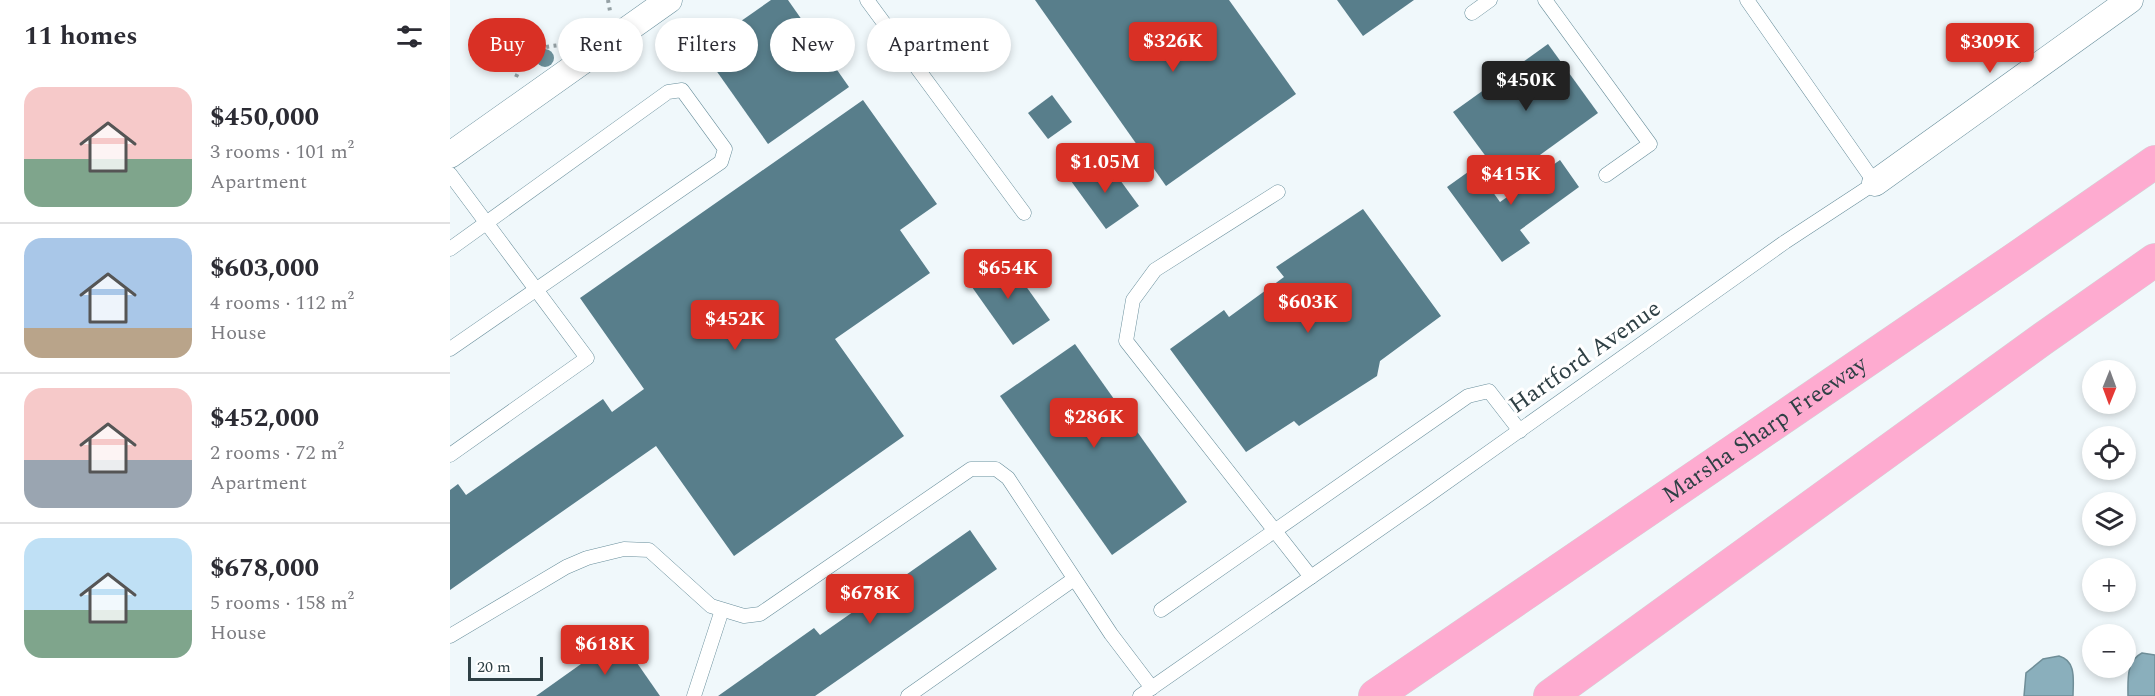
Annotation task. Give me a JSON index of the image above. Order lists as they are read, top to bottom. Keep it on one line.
{"streets":{"highway":["Marsha Sharp Freeway"],"lane":["Hartford Avenue"]},"scale_bar":"20 m","north":"bottom","page":{"heading":"11 homes","chip":["Buy","Rent","Filters","New","Apartment"],"price":["$326K","$309K","$450K","$1.05M","$415K","$654K","$603K","$452K","$286K","$678K","$618K"],"list":[{"name":"$450,000","note":"3 rooms · 101 m² · Apartment"},{"name":"$603,000","note":"4 rooms · 112 m² · House"},{"name":"$452,000","note":"2 rooms · 72 m² · Apartment"},{"name":"$678,000","note":"5 rooms · 158 m² · House"}],"map_buttons":["+","−"],"scale":"20 m"}}
